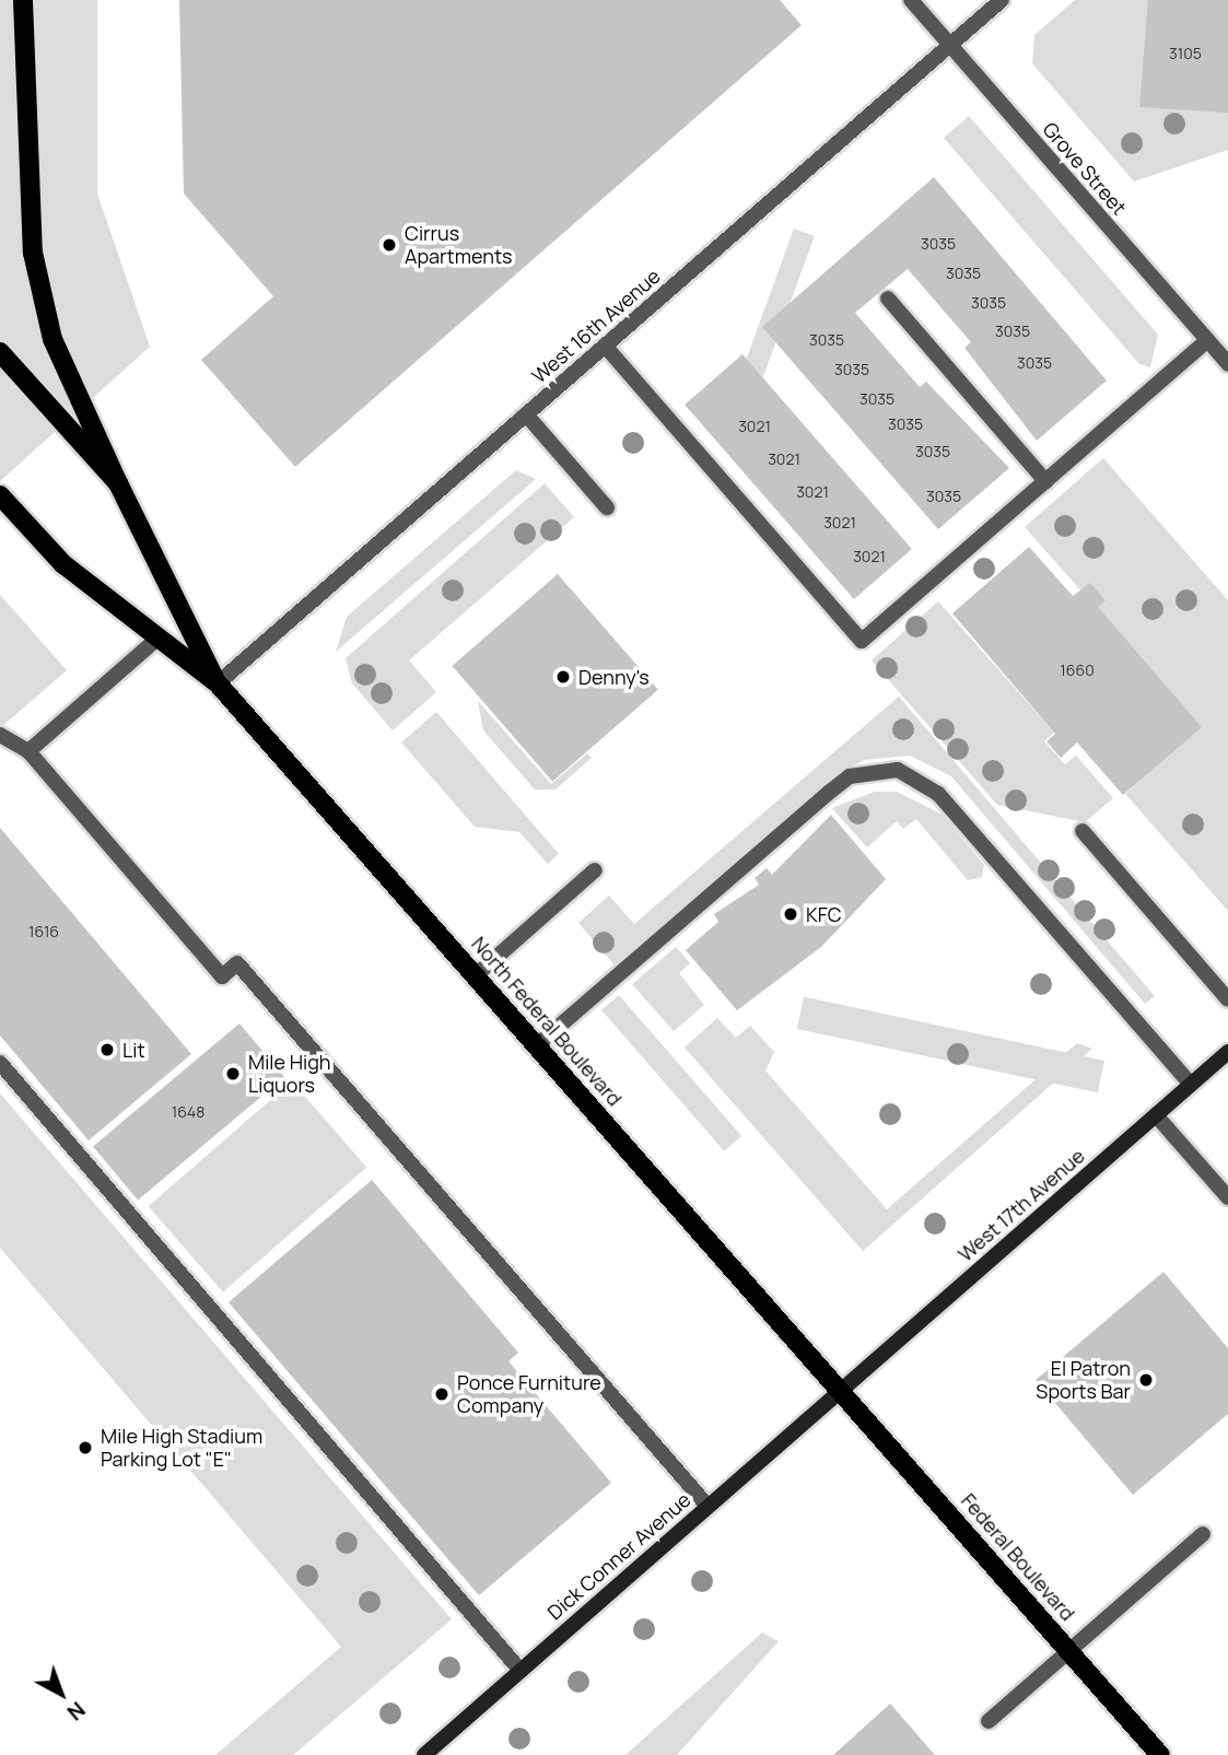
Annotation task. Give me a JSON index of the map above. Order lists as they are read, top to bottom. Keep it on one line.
{"streets":{"main road":["North Federal Boulevard","Federal Boulevard"],"street":["Grove Street","West 16th Avenue","West 17th Avenue","Dick Conner Avenue"]},"crossings":[["Grove Street","West 16th Avenue"],["West 16th Avenue","North Federal Boulevard"],["North Federal Boulevard","West 17th Avenue"],["North Federal Boulevard","Dick Conner Avenue"],["North Federal Boulevard","Federal Boulevard"],["West 17th Avenue","Dick Conner Avenue"],["West 17th Avenue","Federal Boulevard"],["Dick Conner Avenue","Federal Boulevard"]],"places":["Cirrus Apartments","Denny's","KFC","Lit","Mile High Liquors","El Patron Sports Bar","Ponce Furniture Company","Mile High Stadium Parking Lot \"E\""],"house_numbers":["3105","3035","3035","3035","3035","3035","3035","3035","3035","3035","3021","3035","3021","3021","3035","3021","3021","1660","1616","1648"],"north":"bottom right"}
